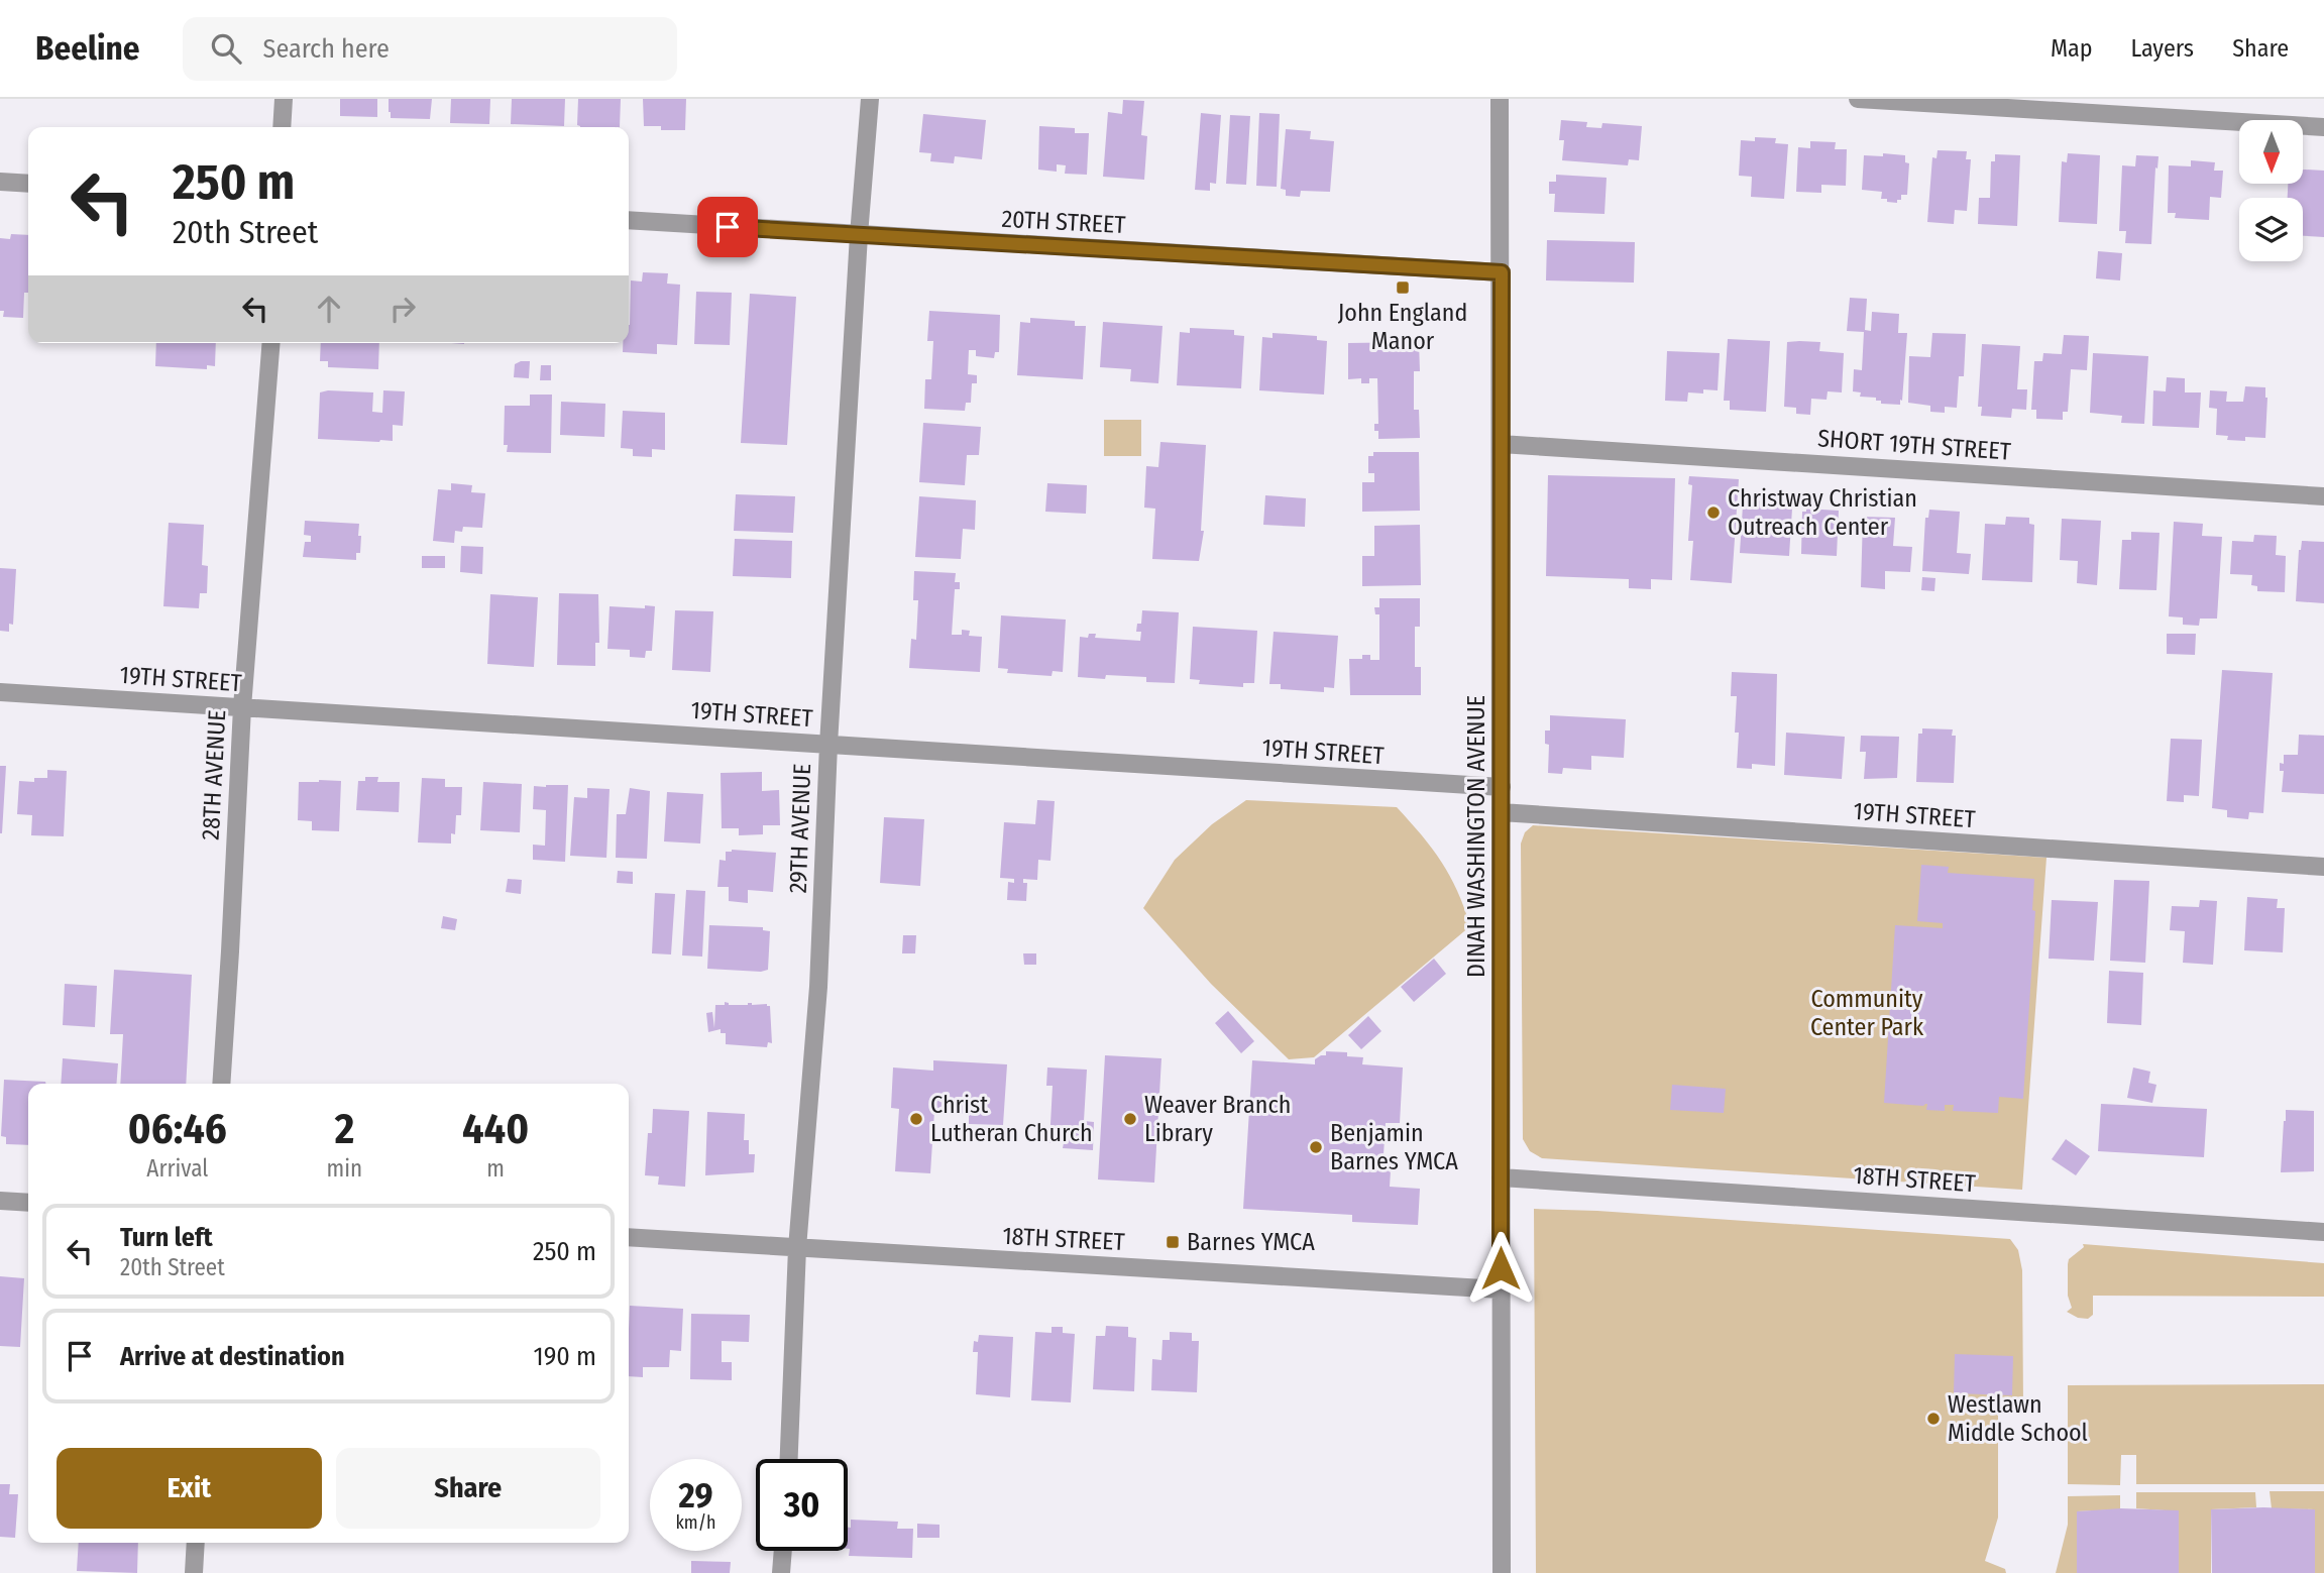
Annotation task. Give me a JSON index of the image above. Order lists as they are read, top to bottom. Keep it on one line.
{"streets":{"street":["20TH STREET","SHORT 19TH STREET","19TH STREET","28TH AVENUE","29TH AVENUE","DINAH WASHINGTON AVENUE","18TH STREET"]},"crossings":[["20TH STREET","29TH AVENUE"],["20TH STREET","DINAH WASHINGTON AVENUE"],["SHORT 19TH STREET","DINAH WASHINGTON AVENUE"],["19TH STREET","28TH AVENUE"],["19TH STREET","29TH AVENUE"],["19TH STREET","DINAH WASHINGTON AVENUE"],["29TH AVENUE","18TH STREET"],["DINAH WASHINGTON AVENUE","18TH STREET"]],"parks":["Community Center Park"],"places":{"transit":["John England Manor","Barnes YMCA"],"other":["Christway Christian Outreach Center","Christ Lutheran Church","Weaver Branch Library","Benjamin Barnes YMCA","Westlawn Middle School"]},"north":"bottom","page":{"header":"Beeline","search":"Search here","nav":["Map","Layers","Share"],"turn":["250 m","20th Street"],"eta":["06:46","Arrival","2","min","440","m"],"list":[{"name":"Turn left","note":"20th Street","value":"250 m"},{"name":"Arrive at destination","value":"190 m"}],"buttons":["Exit","Share"],"speed":"29 km/h","limit":"30"}}
